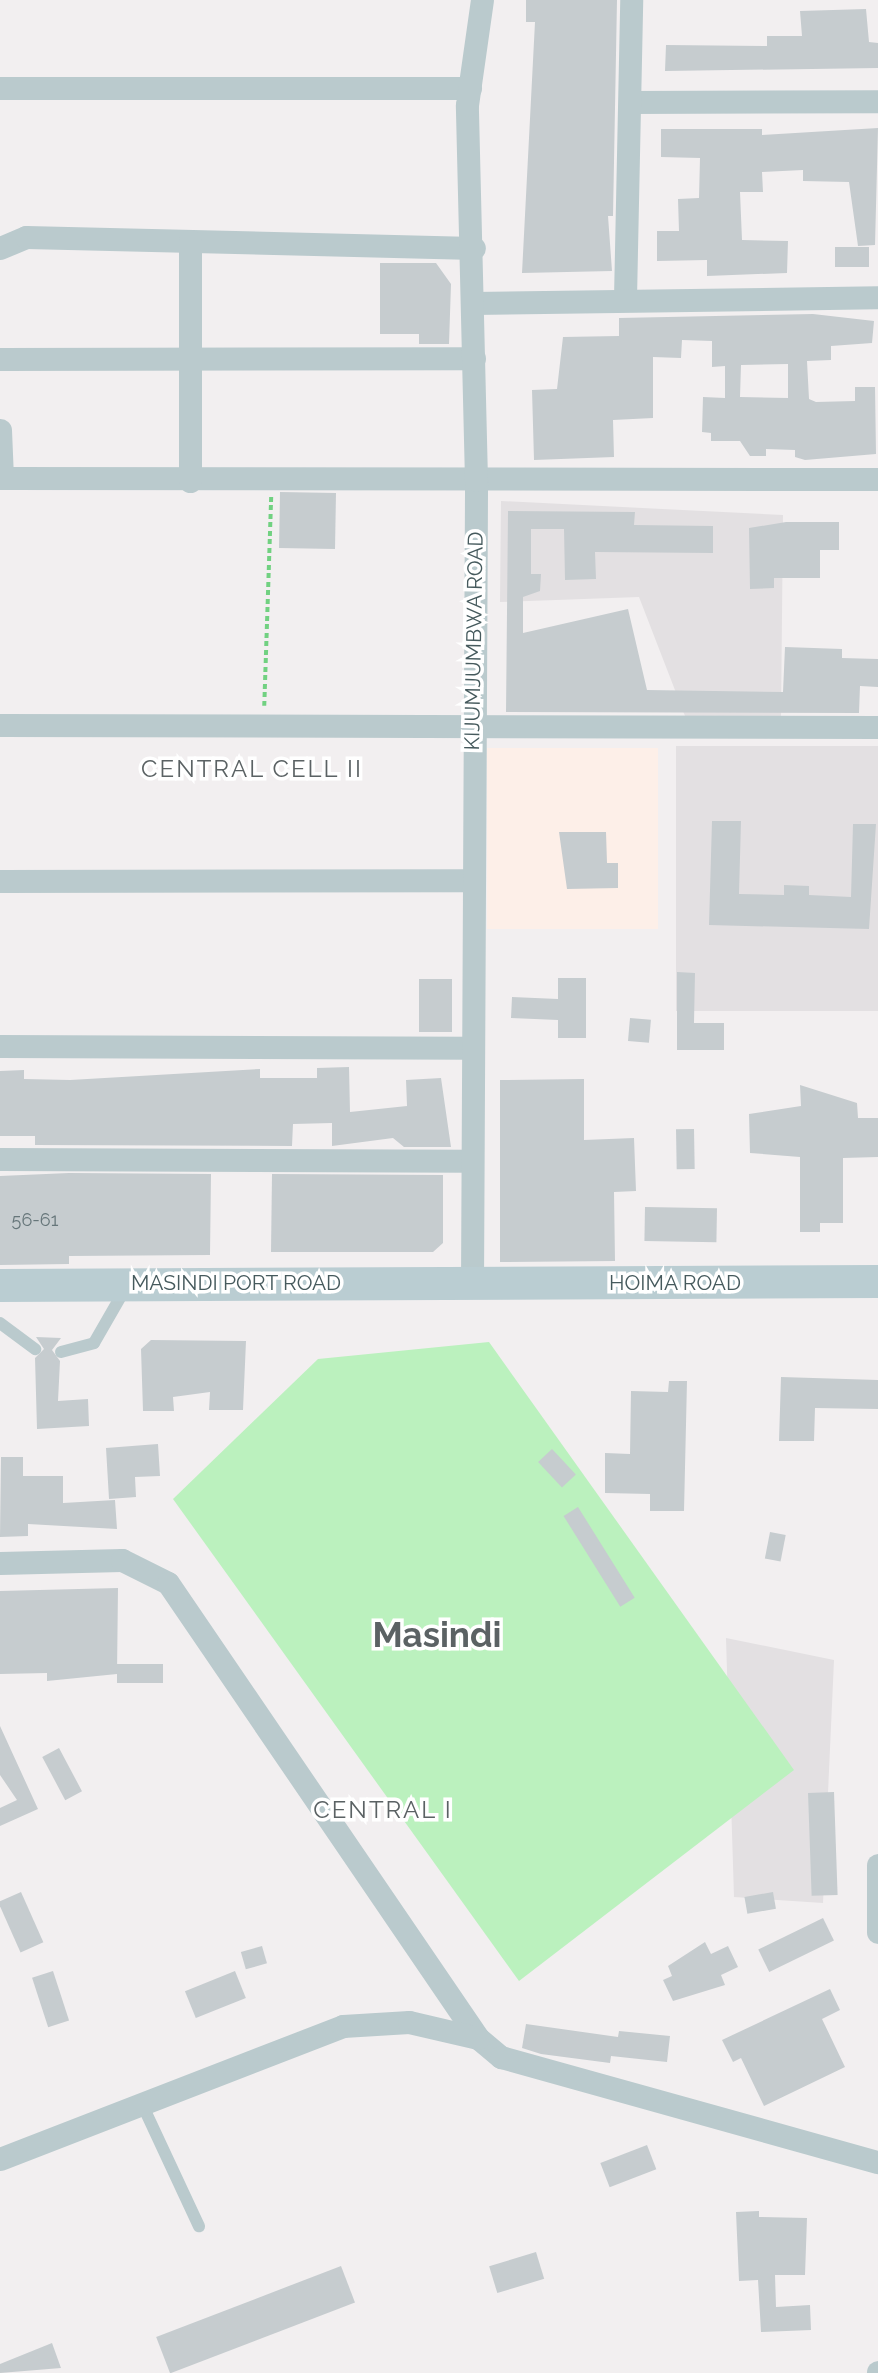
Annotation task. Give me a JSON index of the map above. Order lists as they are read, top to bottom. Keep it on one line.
{"streets":{"main road":["MASINDI PORT ROAD","HOIMA ROAD"],"street":["KIJUMJUMBWA ROAD"]},"crossings":[["KIJUMJUMBWA ROAD","MASINDI PORT ROAD"],["KIJUMJUMBWA ROAD","HOIMA ROAD"],["MASINDI PORT ROAD","HOIMA ROAD"]],"districts":["CENTRAL CELL II","Masindi","CENTRAL I"],"house_numbers":["56-61"]}
